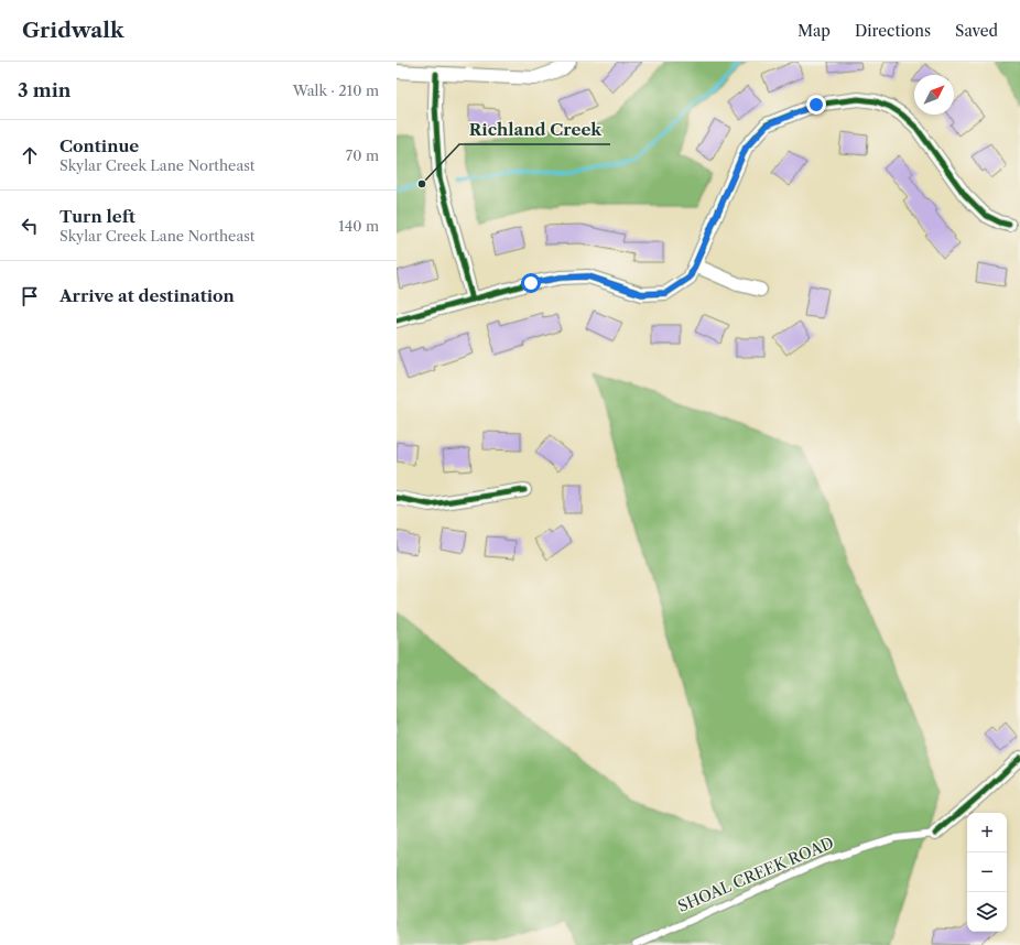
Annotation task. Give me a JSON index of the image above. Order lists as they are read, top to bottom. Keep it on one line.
{"streets":{"street":["SHOAL CREEK ROAD"]},"places":["Richland Creek"],"north":"top right","page":{"header":"Gridwalk","nav":["Map","Directions","Saved"],"heading":["3 min","Walk · 210 m"],"list":[["Continue","Skylar Creek Lane Northeast","70 m"],["Turn left","Skylar Creek Lane Northeast","140 m"],"Arrive at destination"],"map_buttons":["+","−"]}}
